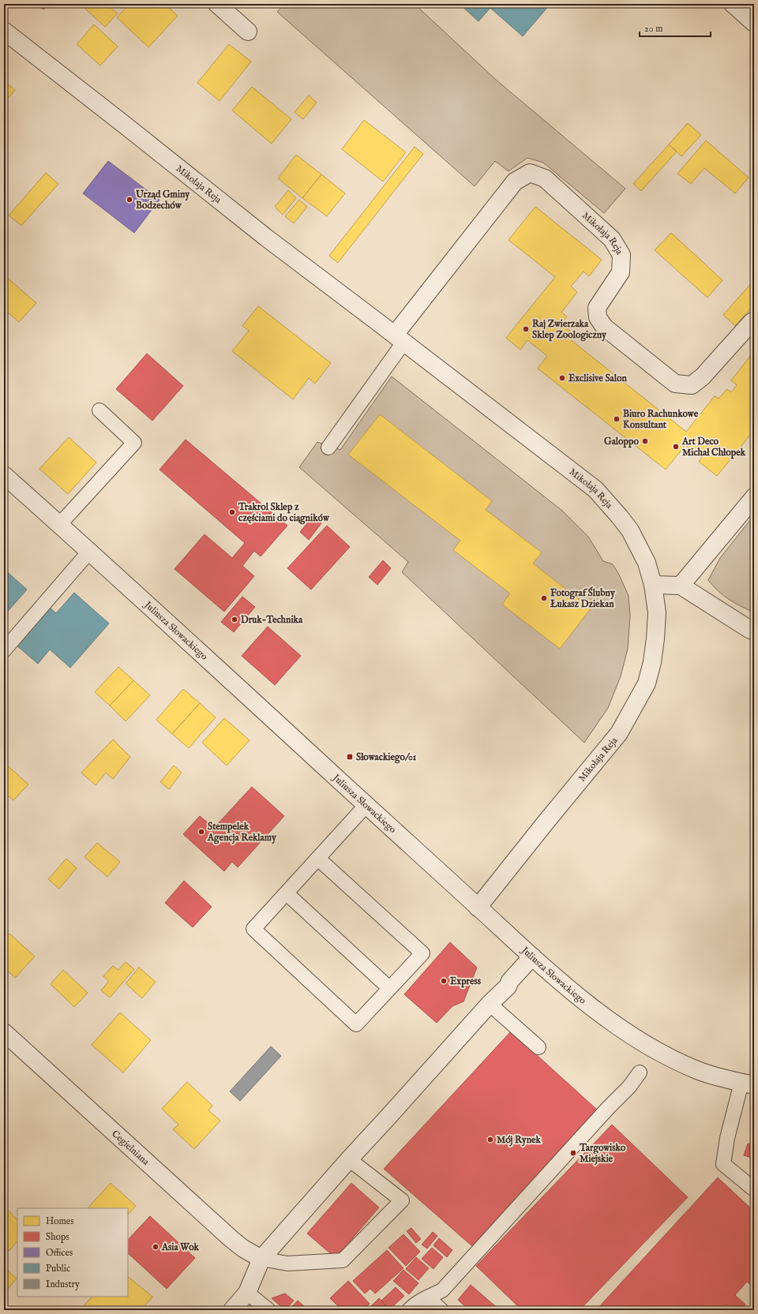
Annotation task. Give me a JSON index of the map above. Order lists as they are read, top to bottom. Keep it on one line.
{"streets":{"street":["Mikołaja Reja","Juliusza Słowackiego","Cegielniana"]},"crossings":[["Mikołaja Reja","Juliusza Słowackiego"]],"places":{"other":["Urząd Gminy Bodzechów","Raj Zwierzaka Sklep Zoologiczny","Exclisive Salon","Biuro Rachunkowe Konsultant","Galoppo","Art Deco Michał Chłopek","Trakrol Sklep z częściami do ciągników","Fotograf Ślubny Łukasz Dziekan","Druk-Technika","Stempelek Agencja Reklamy","Express","Mój Rynek","Targowisko Miejskie","Asia Wok"],"transit":["Słowackiego/01"]},"legend":["Homes","Shops","Offices","Public","Industry"],"scale_bar":"20 m"}
